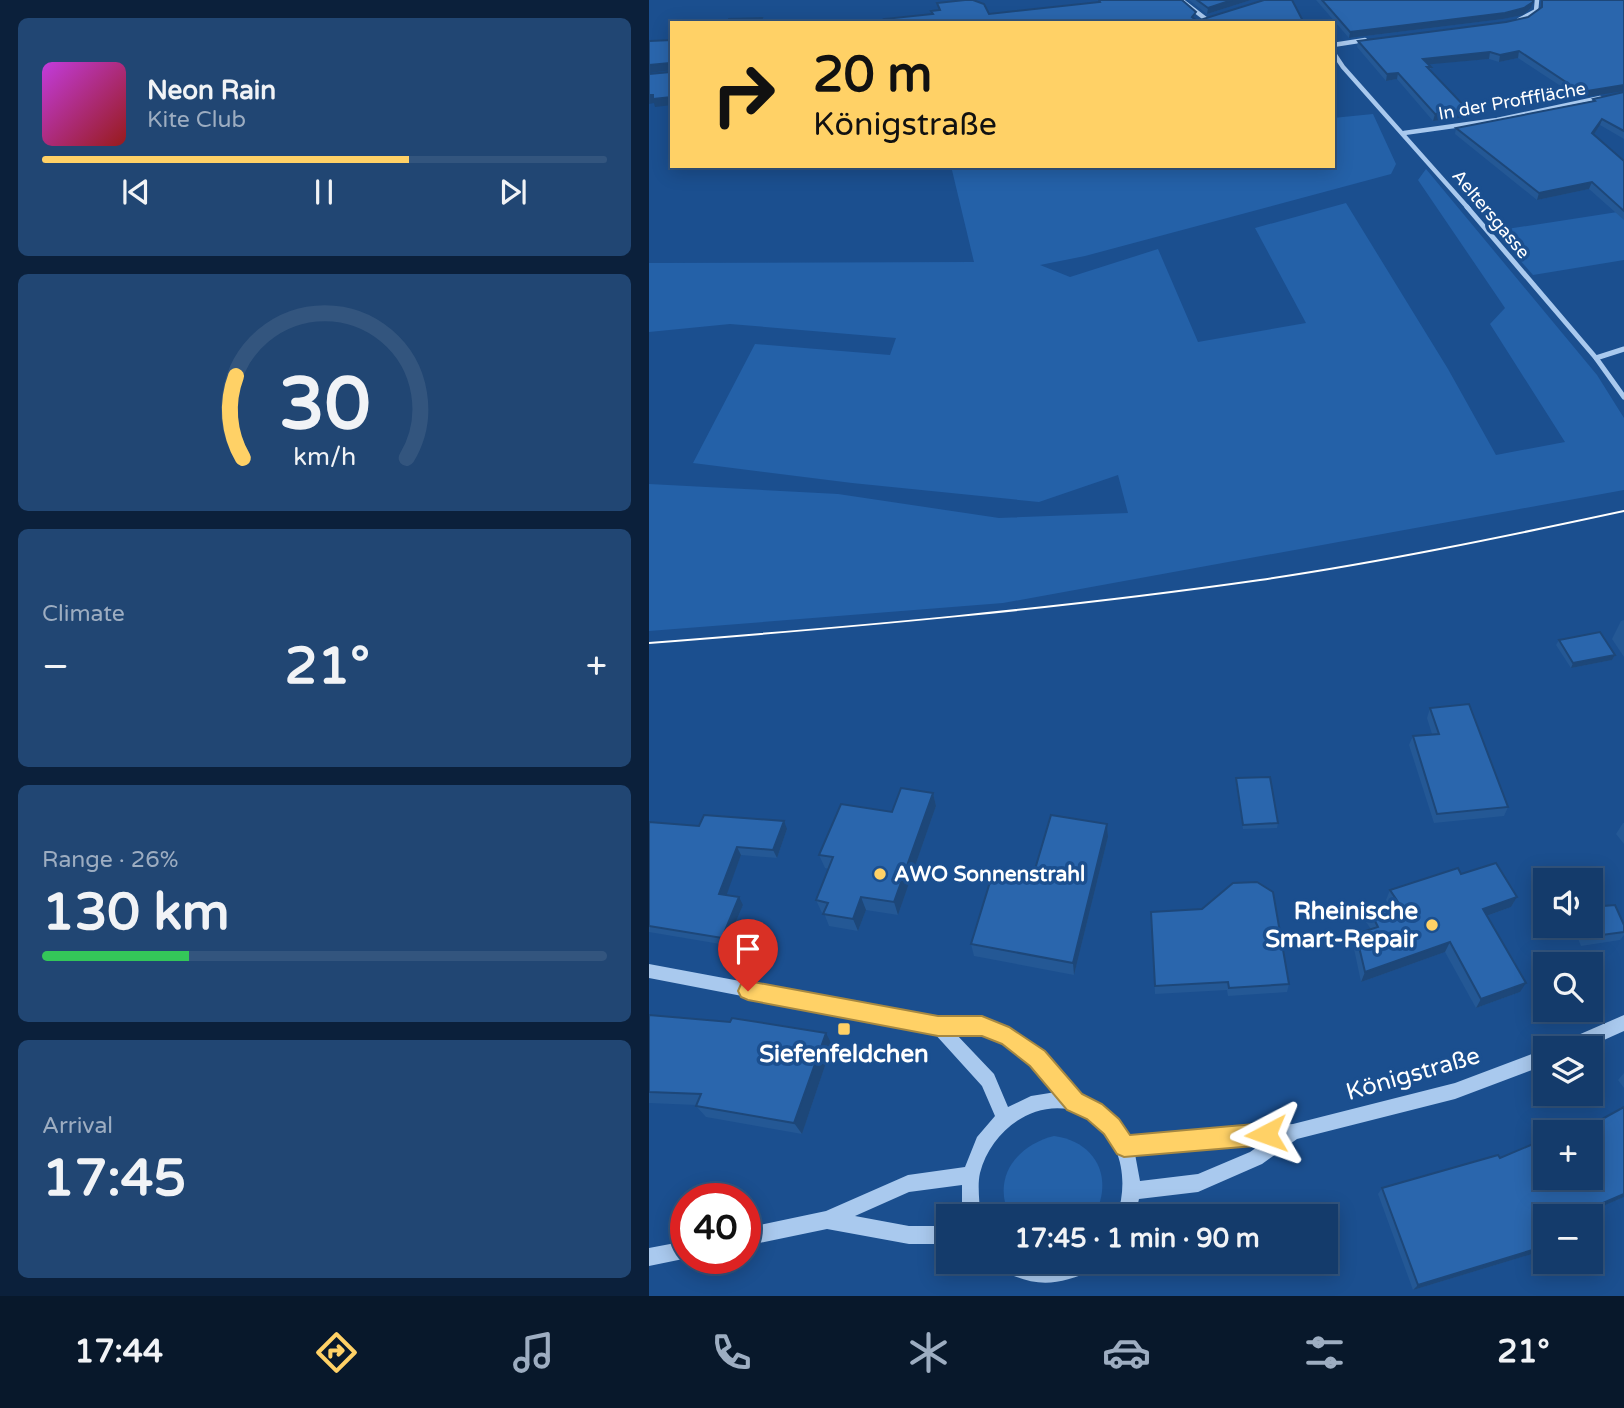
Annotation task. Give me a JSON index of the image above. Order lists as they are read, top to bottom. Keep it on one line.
{"streets":{"street":["In der Profffläche","Aeltersgasse","Königstraße"]},"crossings":[["In der Profffläche","Aeltersgasse"]],"places":{"other":["AWO Sonnenstrahl","Rheinische Smart-Repair"],"transit":["Siefenfeldchen"]},"page":{"turn":["20 m","Königstraße"],"song":["Neon Rain","Kite Club"],"tile":["Climate",["Range · 26%","130 km"],["Arrival","17:45"]],"heat":["−","21°","+"],"map_buttons":["+","−"],"limit":"40","trip":"17:45 · 1 min · 90 m","tabs":["17:44","21°"],"gauge":["30","km/h"]}}
